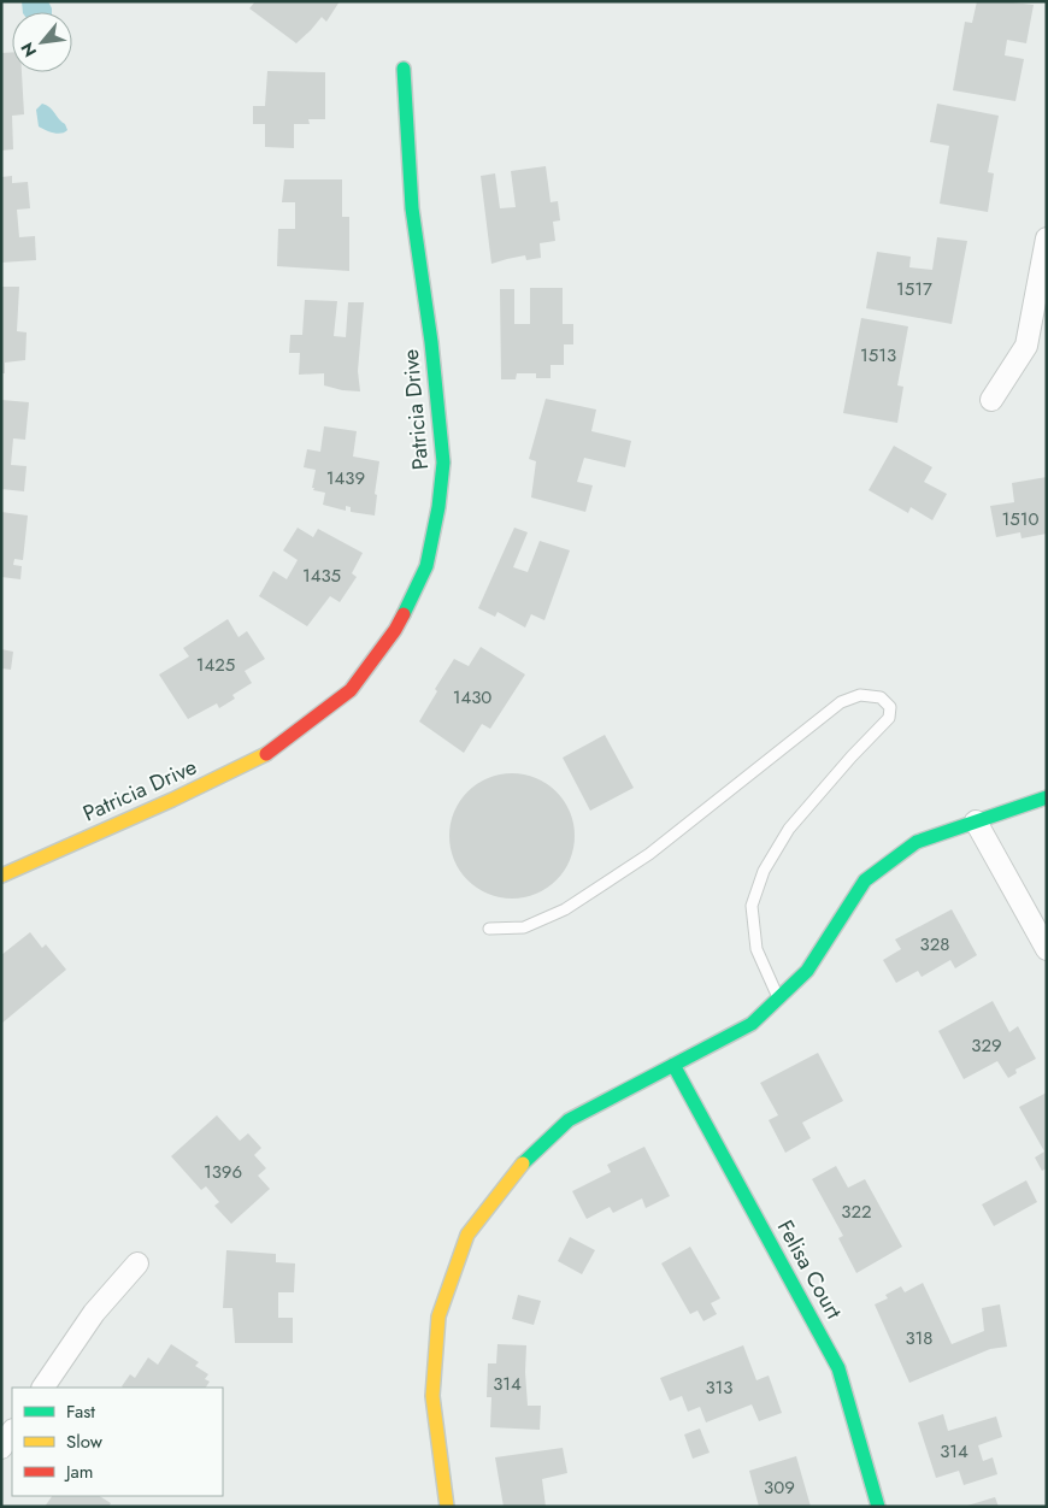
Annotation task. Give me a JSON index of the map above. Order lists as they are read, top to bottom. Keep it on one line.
{"streets":{"street":["Patricia Drive","Felisa Court"]},"house_numbers":["1517","1513","1439","1510","1435","1425","1430","328","329","1396","322","318","314","313","314","309"],"legend":["Fast","Slow","Jam"],"north":"bottom left"}
